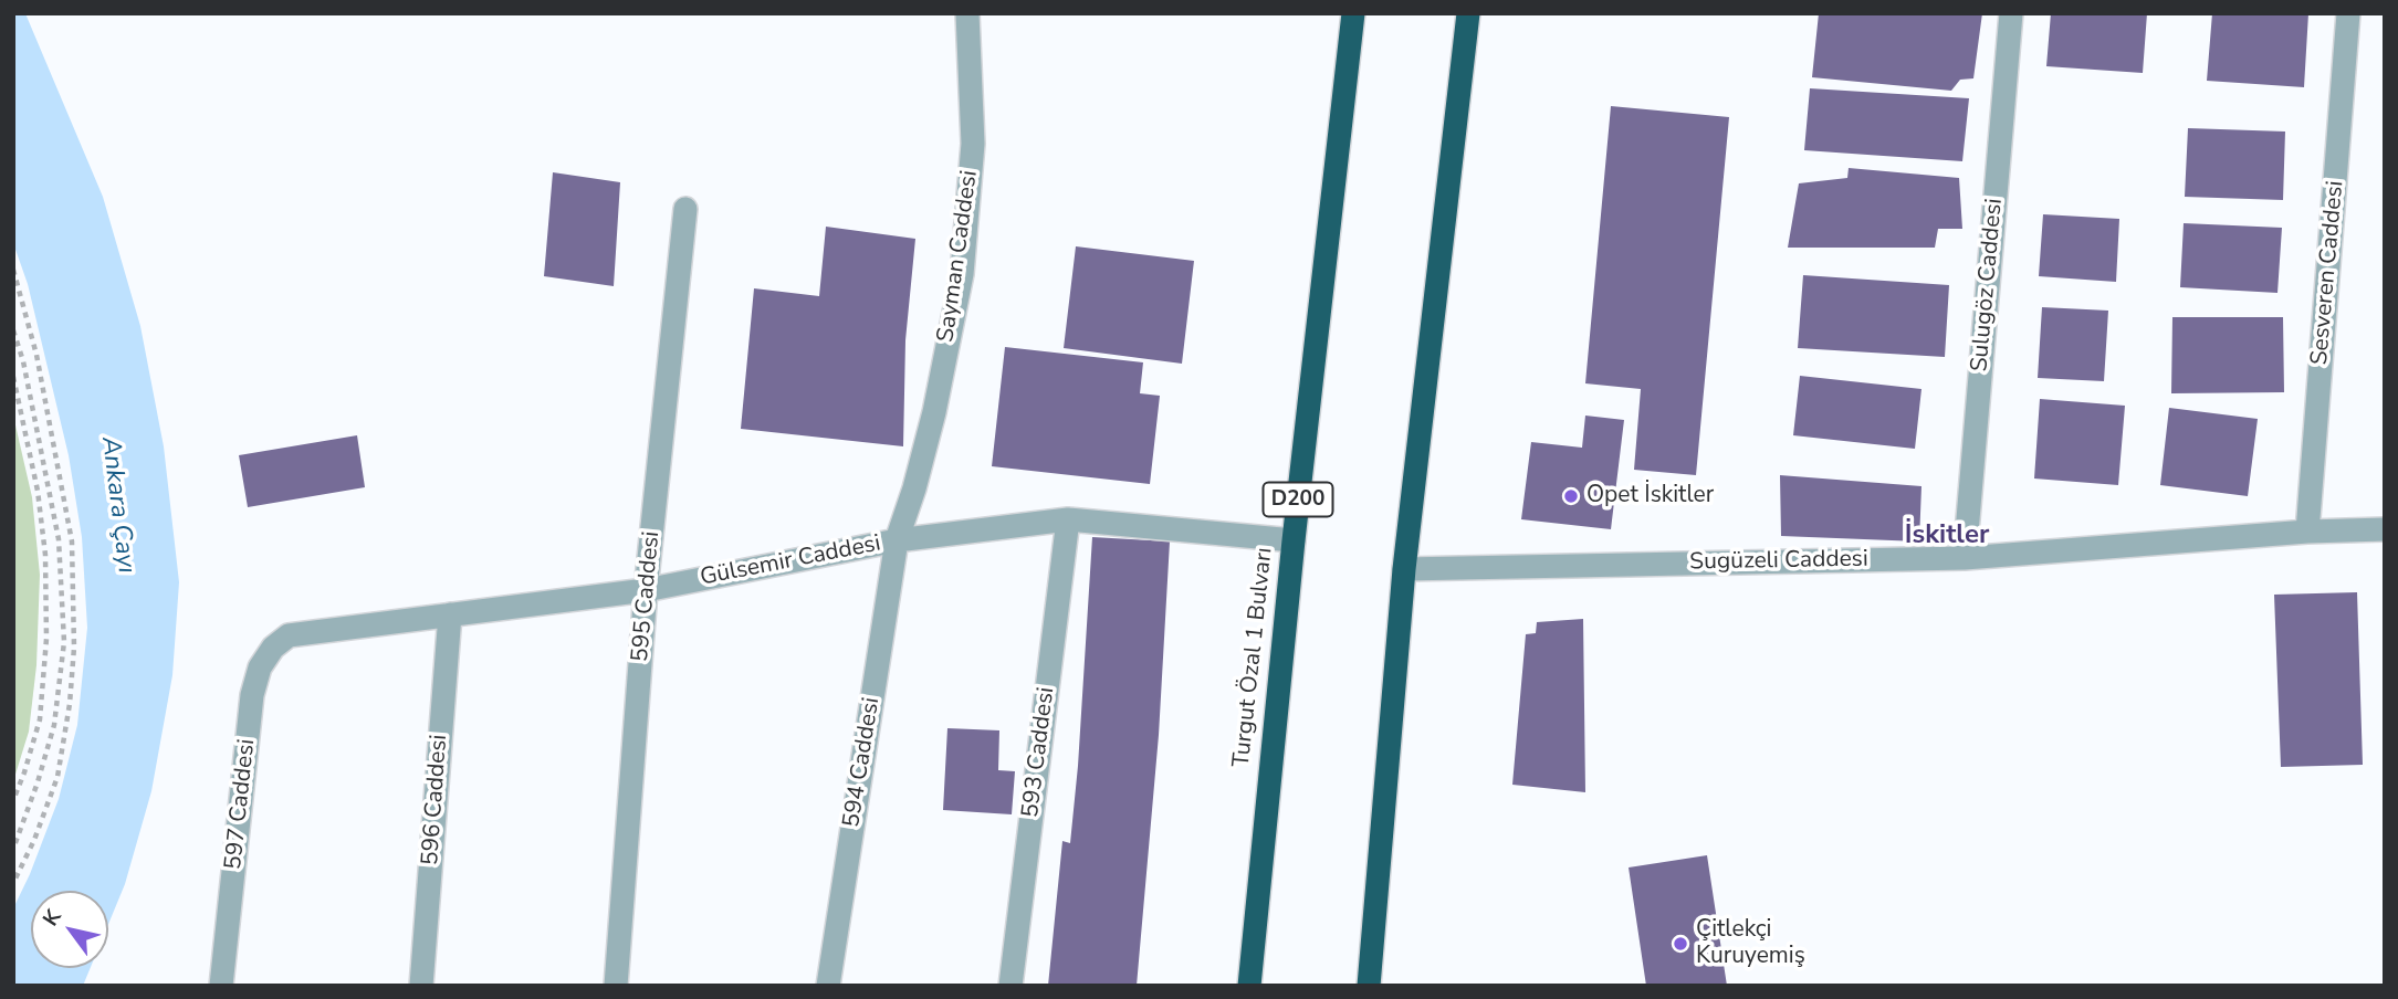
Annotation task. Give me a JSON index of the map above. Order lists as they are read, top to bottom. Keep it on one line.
{"streets":{"highway":["D200","Turgut Özal 1 Bulvarı"],"street":["Sayman Caddesi","Sesveren Caddesi","Sulugöz Caddesi","Gülsemir Caddesi","Sugüzeli Caddesi","595 Caddesi","593 Caddesi","594 Caddesi","596 Caddesi","597 Caddesi"]},"crossings":[["Sayman Caddesi","Gülsemir Caddesi"],["Sayman Caddesi","594 Caddesi"],["Sesveren Caddesi","Sugüzeli Caddesi"],["Sulugöz Caddesi","Sugüzeli Caddesi"],["Gülsemir Caddesi","595 Caddesi"],["Gülsemir Caddesi","Turgut Özal 1 Bulvarı"],["Gülsemir Caddesi","593 Caddesi"],["Gülsemir Caddesi","594 Caddesi"],["Gülsemir Caddesi","596 Caddesi"],["Gülsemir Caddesi","597 Caddesi"]],"districts":["İskitler"],"water":["Ankara Çayı"],"places":["Opet İskitler","Çitlekçi Kuruyemiş"],"north":"top left"}
